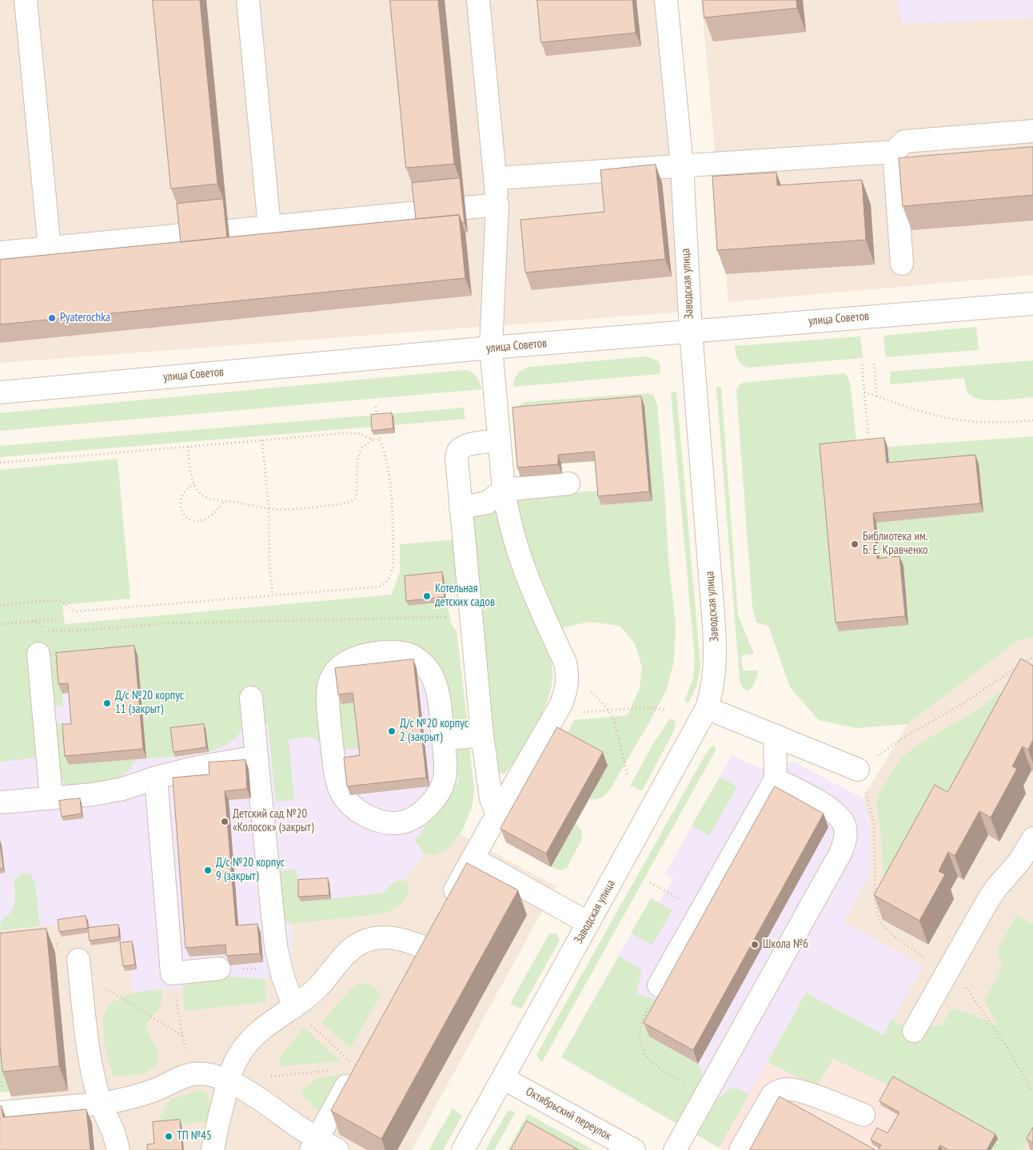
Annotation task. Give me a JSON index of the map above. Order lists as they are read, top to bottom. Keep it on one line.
{"streets":{"street":["Заводская улица","улица Советов","Октябрьский переулок"]},"crossings":[["Заводская улица","улица Советов"],["Заводская улица","Октябрьский переулок"]],"places":["Pyaterochka","Библиотека им. Б. Е. Кравченко","Котельная детских садов","Д/с №20 корпус 11 (закрыт)","Д/с №20 корпус 2 (закрыт)","Детский сад №20 «Колосок» (закрыт)","Д/с №20 корпус 9 (закрыт)","Школа №6","ТП №45"]}
